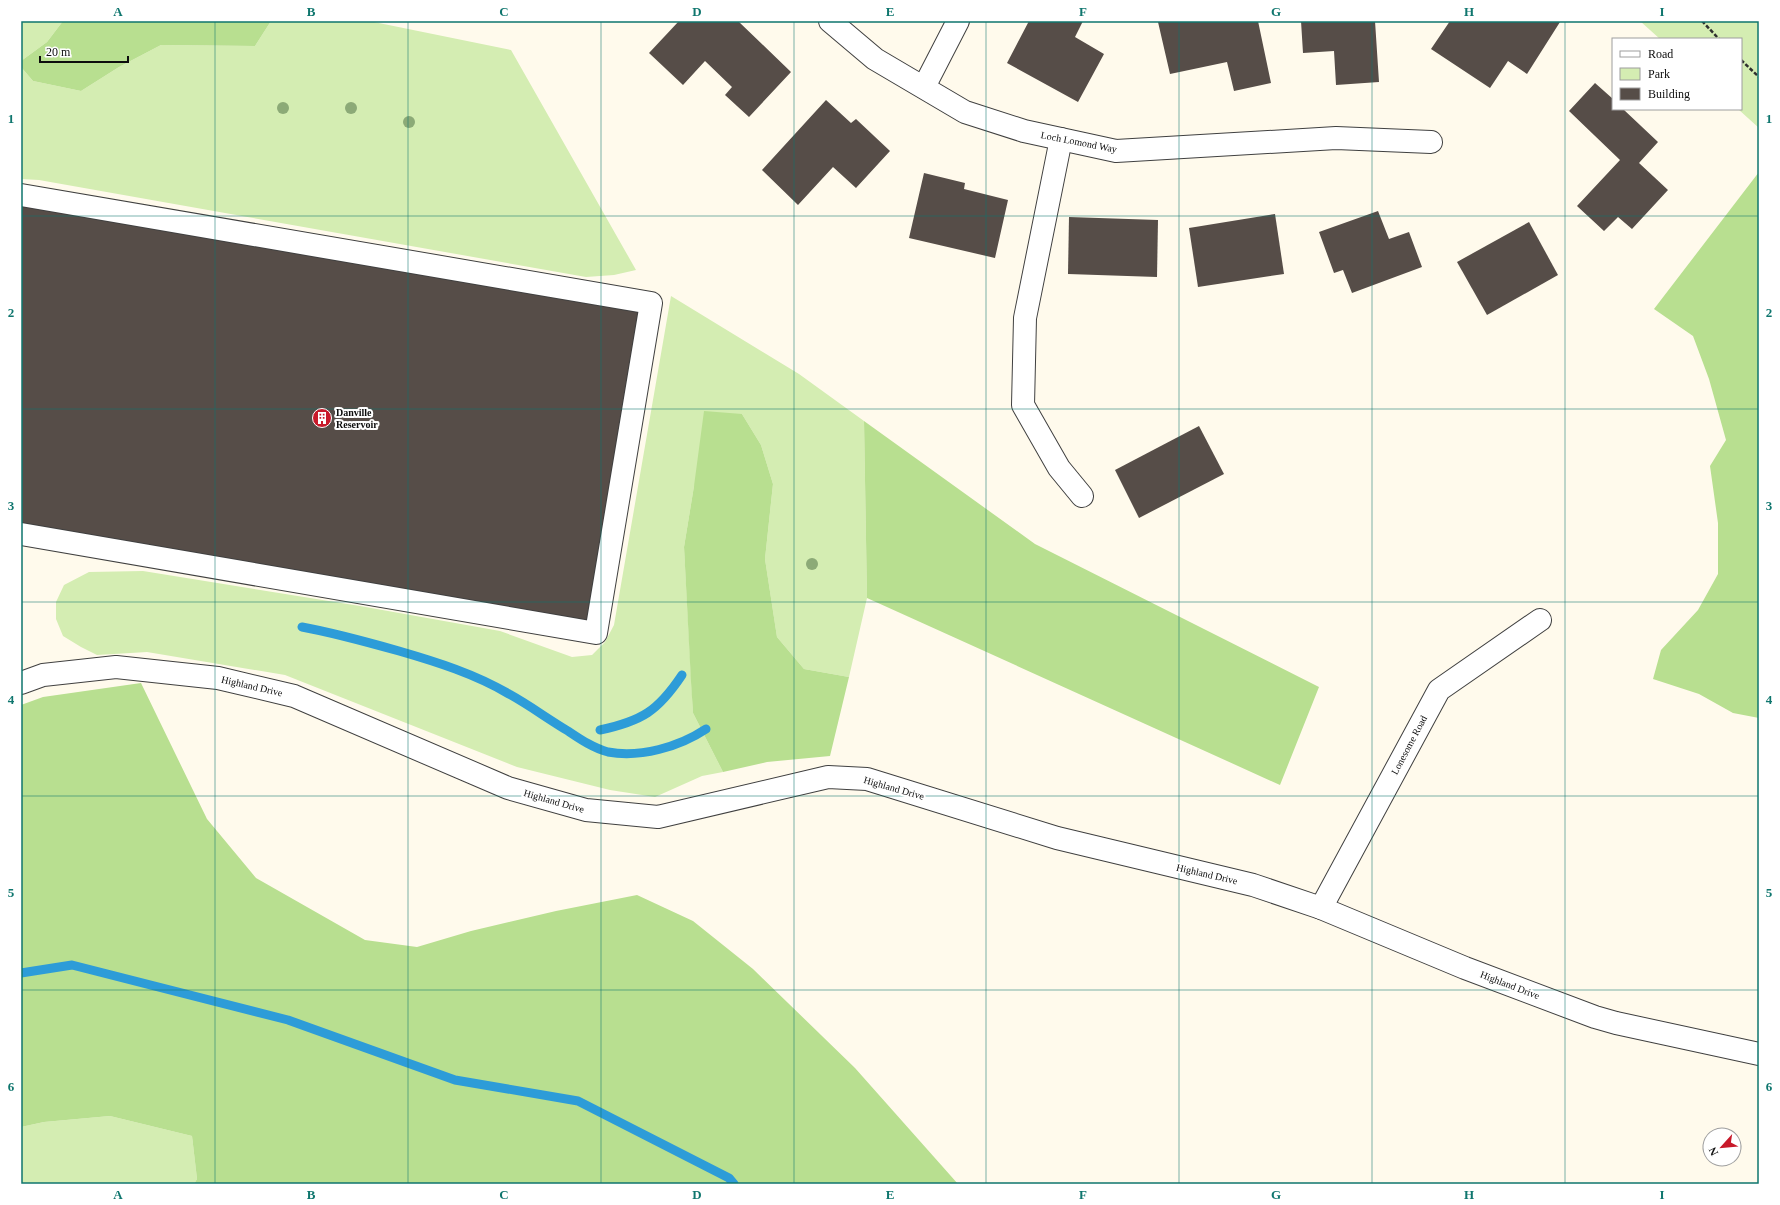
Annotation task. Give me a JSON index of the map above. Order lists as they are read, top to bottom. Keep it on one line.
{"streets":{"street":["Loch Lomond Way","Highland Drive","Lonesome Road"]},"crossings":[["Highland Drive","Lonesome Road"]],"places":{"building":["Danville Reservoir"]},"legend":["Road","Park","Building"],"scale_bar":"20 m","north":"bottom left","grid":{"columns":["A","B","C","D","E","F","G","H","I"],"rows":["1","2","3","4","5","6"]}}
